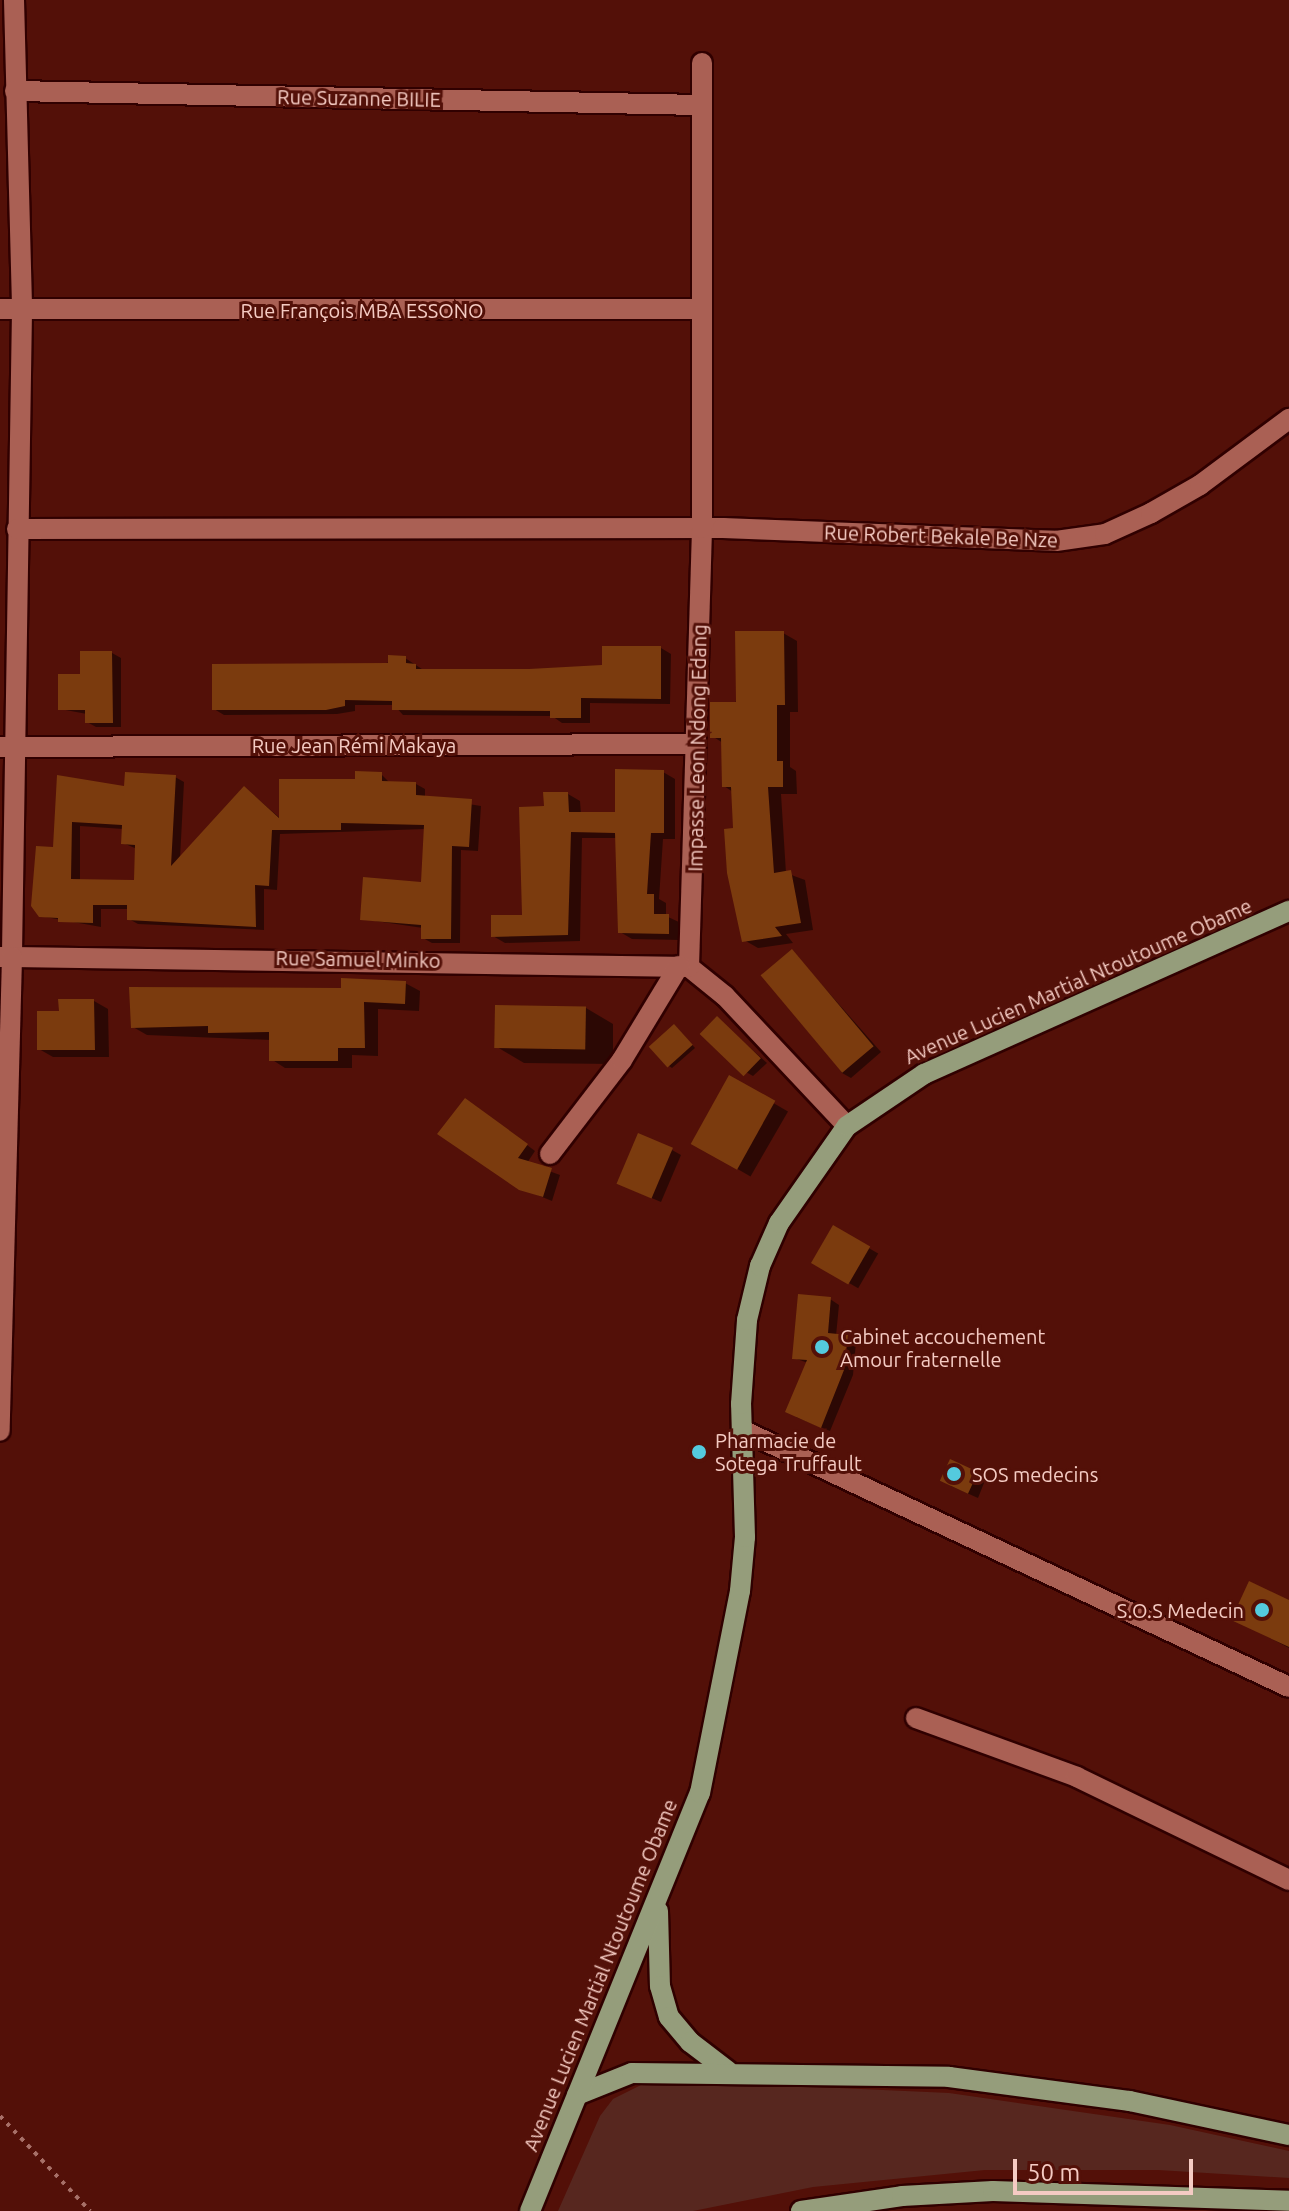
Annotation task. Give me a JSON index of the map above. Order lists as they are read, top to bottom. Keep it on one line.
{"streets":{"main road":["Avenue Lucien Martial Ntoutoume Obame"],"street":["Rue Suzanne BILIE","Rue François MBA ESSONO","Rue Robert Bekale Be Nze","Rue Jean Rémi Makaya","Impasse Leon Ndong Edang","Rue Samuel Minko"]},"crossings":[["Rue Suzanne BILIE","Impasse Leon Ndong Edang"],["Rue François MBA ESSONO","Impasse Leon Ndong Edang"],["Rue Robert Bekale Be Nze","Impasse Leon Ndong Edang"],["Rue Jean Rémi Makaya","Impasse Leon Ndong Edang"],["Impasse Leon Ndong Edang","Rue Samuel Minko"]],"places":["Cabinet accouchement Amour fraternelle","Pharmacie de Sotega Truffault","SOS medecins","S.O.S Medecin"],"scale_bar":"50 m"}
